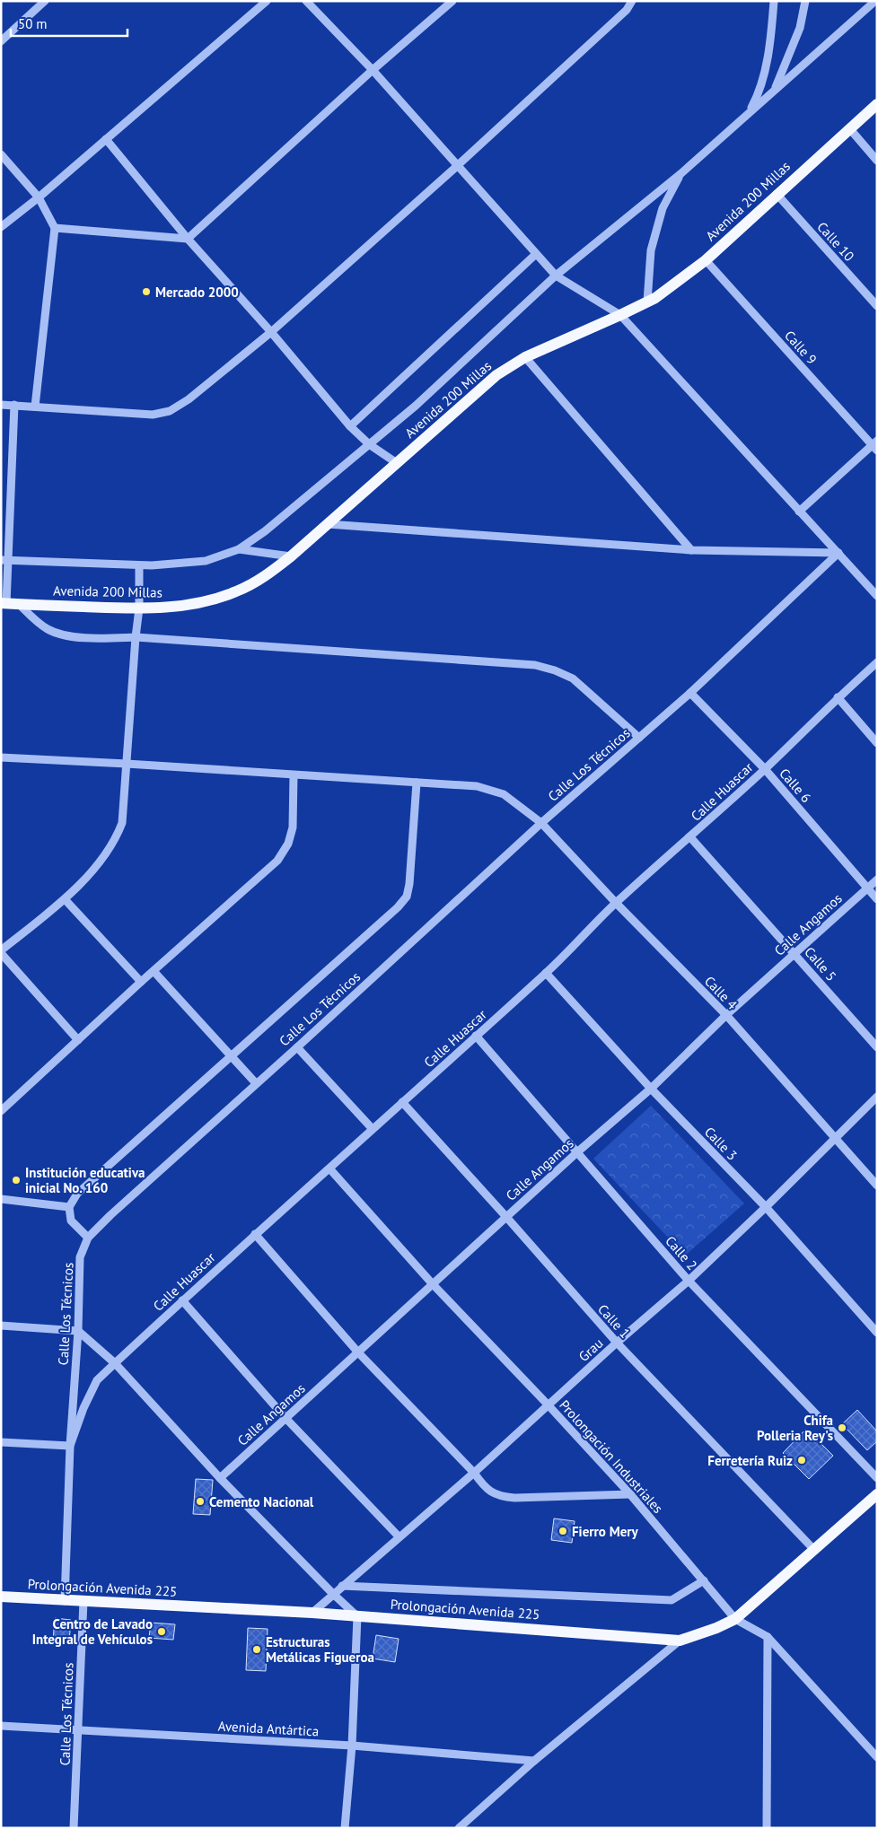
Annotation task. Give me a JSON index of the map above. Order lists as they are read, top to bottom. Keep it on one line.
{"streets":{"main road":["Avenida 200 Millas","Prolongación Avenida 225"],"street":["Calle 10","Calle 9","Calle Los Técnicos","Calle 6","Calle Huascar","Calle Angamos","Calle 5","Calle 4","Calle 3","Calle 2","Calle 1","Grau","Prolongación Industriales","Avenida Antártica"]},"crossings":[["Avenida 200 Millas","Calle 10"],["Avenida 200 Millas","Calle 9"],["Calle Los Técnicos","Calle 6"],["Calle Los Técnicos","Calle Huascar"],["Calle Los Técnicos","Calle 4"],["Calle Los Técnicos","Prolongación Avenida 225"],["Calle Los Técnicos","Avenida Antártica"],["Calle 6","Calle Huascar"],["Calle 6","Calle Angamos"],["Calle Huascar","Calle 5"],["Calle Huascar","Calle 4"],["Calle Huascar","Calle 3"],["Calle Huascar","Calle 2"],["Calle Huascar","Calle 1"],["Calle Huascar","Prolongación Industriales"],["Calle Angamos","Calle 5"],["Calle Angamos","Calle 4"],["Calle Angamos","Calle 3"],["Calle Angamos","Calle 2"],["Calle Angamos","Calle 1"],["Calle Angamos","Prolongación Industriales"],["Calle 4","Grau"],["Calle 3","Grau"],["Calle 2","Grau"],["Calle 1","Grau"],["Calle 1","Prolongación Avenida 225"],["Grau","Prolongación Industriales"],["Grau","Prolongación Avenida 225"],["Prolongación Industriales","Prolongación Avenida 225"]],"places":["Mercado 2000","Institución educativa inicial No. 160","Chifa Polleria Rey's","Ferretería Ruiz","Cemento Nacional","Fierro Mery","Centro de Lavado Integral de Vehículos","Estructuras Metálicas Figueroa"],"scale_bar":"50 m"}
